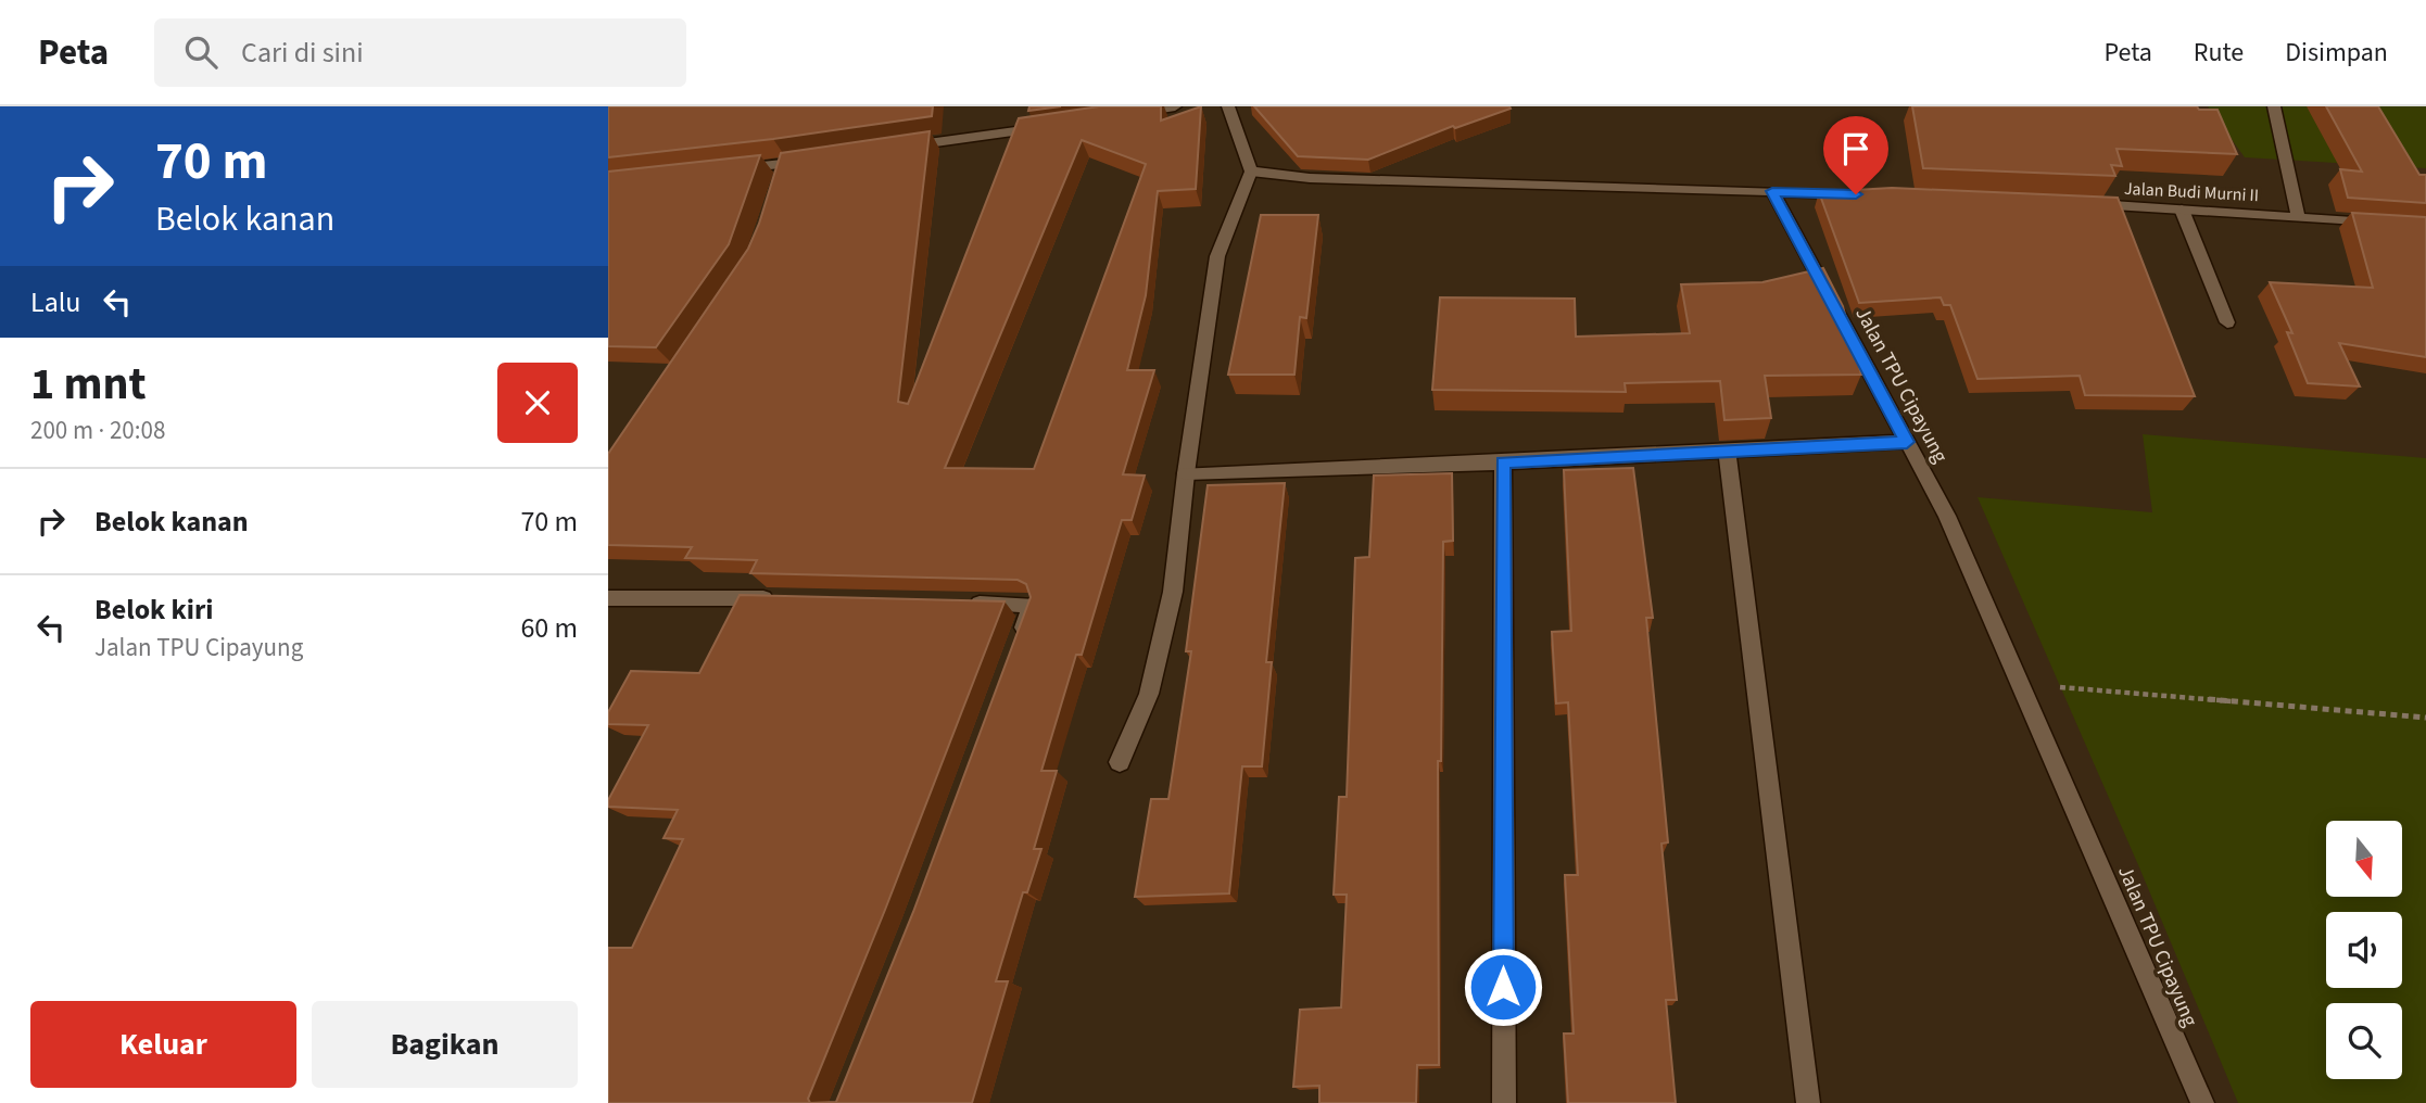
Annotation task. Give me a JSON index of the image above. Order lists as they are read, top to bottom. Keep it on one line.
{"streets":{"street":["Jalan Budi Murni II","Jalan TPU Cipayung"]},"north":"bottom","page":{"header":"Peta","search":"Cari di sini","nav":["Peta","Rute","Disimpan"],"turn":["70 m","Belok kanan"],"then":"Lalu","heading":["1 mnt","200 m · 20:08"],"list":[{"name":"Belok kanan","value":"70 m"},{"name":"Belok kiri","note":"Jalan TPU Cipayung","value":"60 m"}],"buttons":["Keluar","Bagikan"]}}
